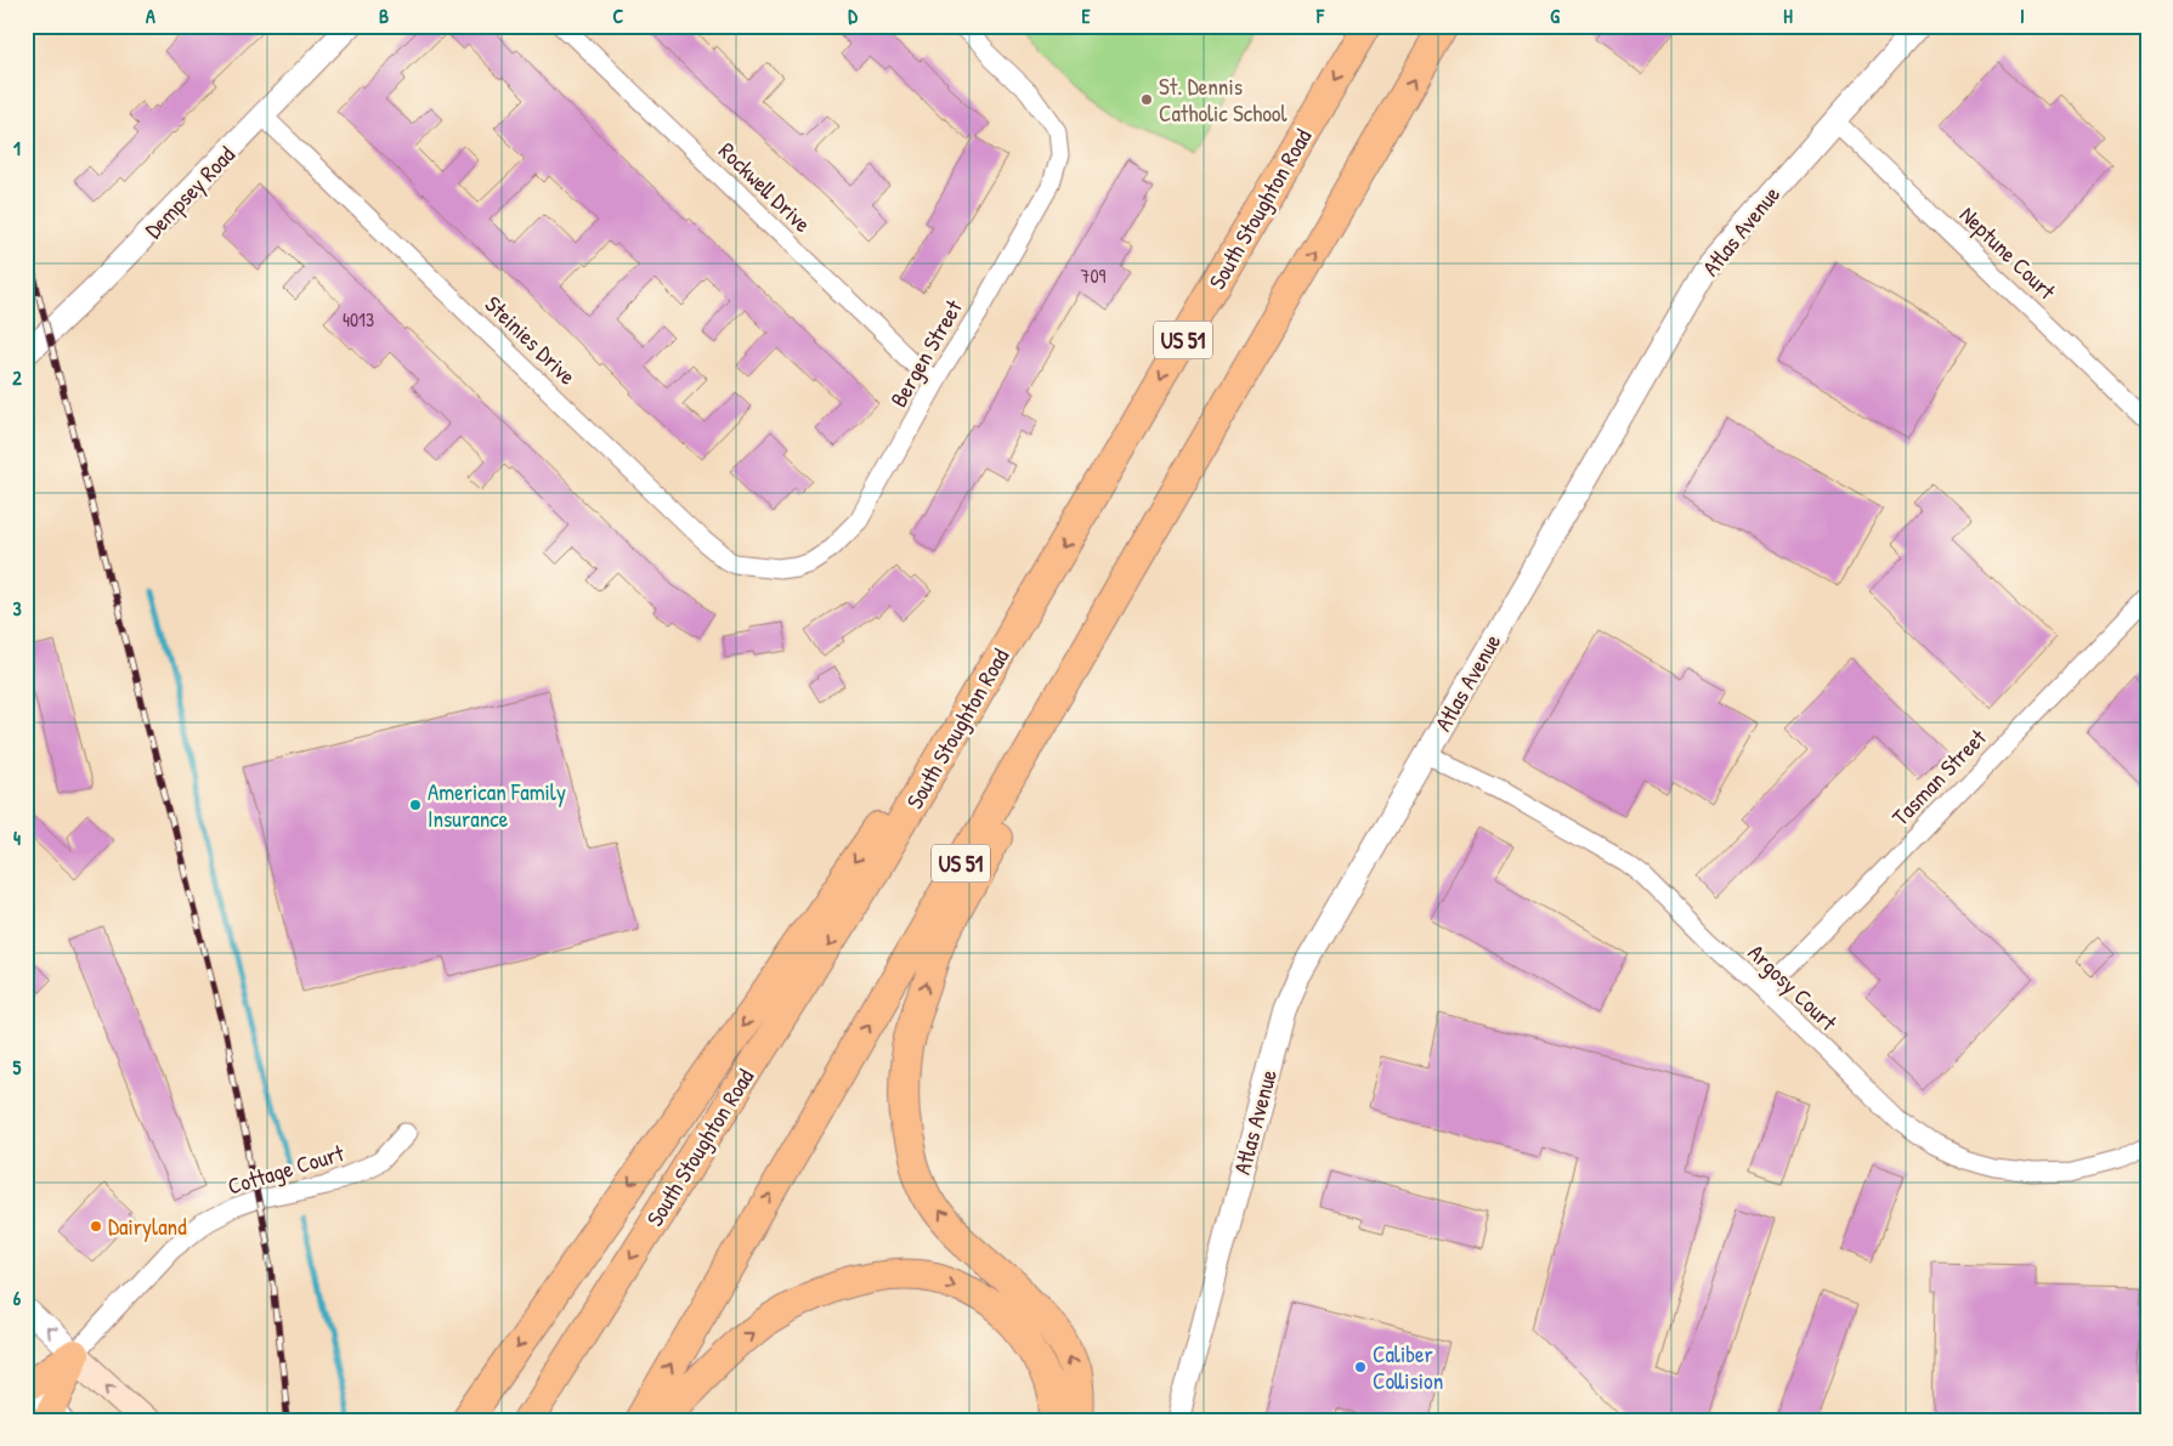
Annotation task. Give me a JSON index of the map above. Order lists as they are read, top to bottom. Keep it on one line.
{"streets":{"main road":["South Stoughton Road","US 51"],"street":["Rockwell Drive","Dempsey Road","Atlas Avenue","Neptune Court","Steinies Drive","Bergen Street","Tasman Street","Argosy Court","Cottage Court"]},"crossings":[["Rockwell Drive","Bergen Street"],["Dempsey Road","Steinies Drive"],["Atlas Avenue","Neptune Court"],["Atlas Avenue","Argosy Court"],["Steinies Drive","Bergen Street"],["Tasman Street","Argosy Court"]],"places":["St. Dennis Catholic School","American Family Insurance","Dairyland","Caliber Collision"],"house_numbers":["709","4013"],"grid":{"columns":["A","B","C","D","E","F","G","H","I"],"rows":["1","2","3","4","5","6"]}}
